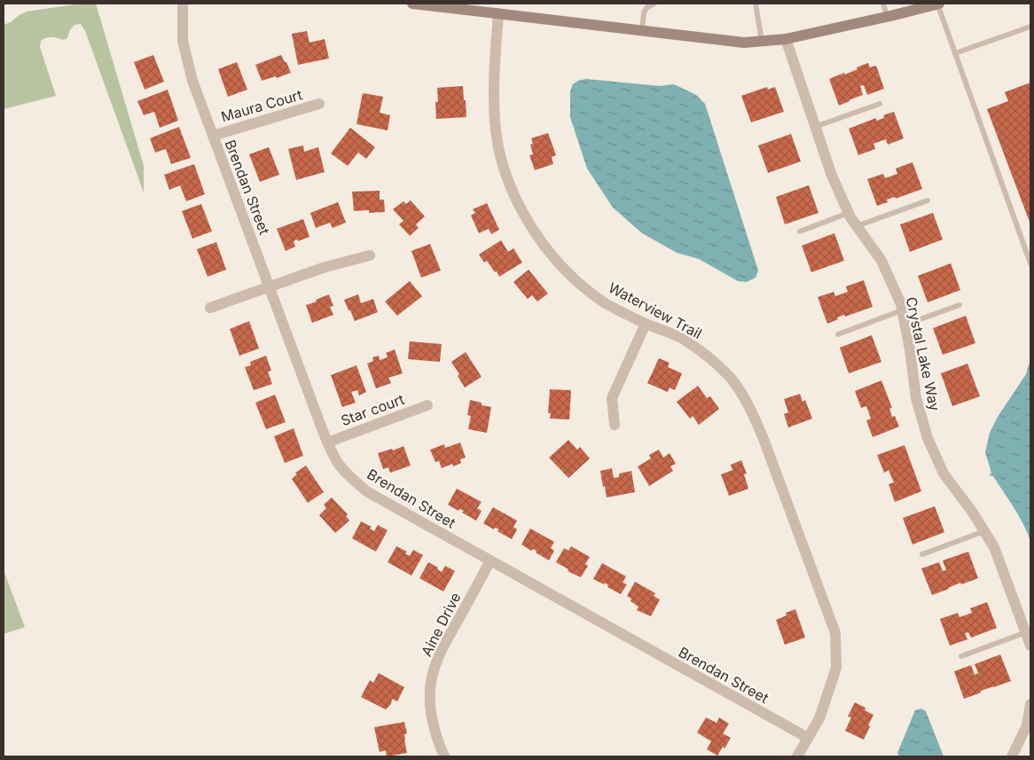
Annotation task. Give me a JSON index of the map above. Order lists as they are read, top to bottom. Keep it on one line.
{"streets":{"street":["Maura Court","Brendan Street","Waterview Trail","Crystal Lake Way","Star court","Aine Drive"]},"crossings":[["Maura Court","Brendan Street"],["Brendan Street","Waterview Trail"],["Brendan Street","Star court"],["Brendan Street","Aine Drive"]]}
